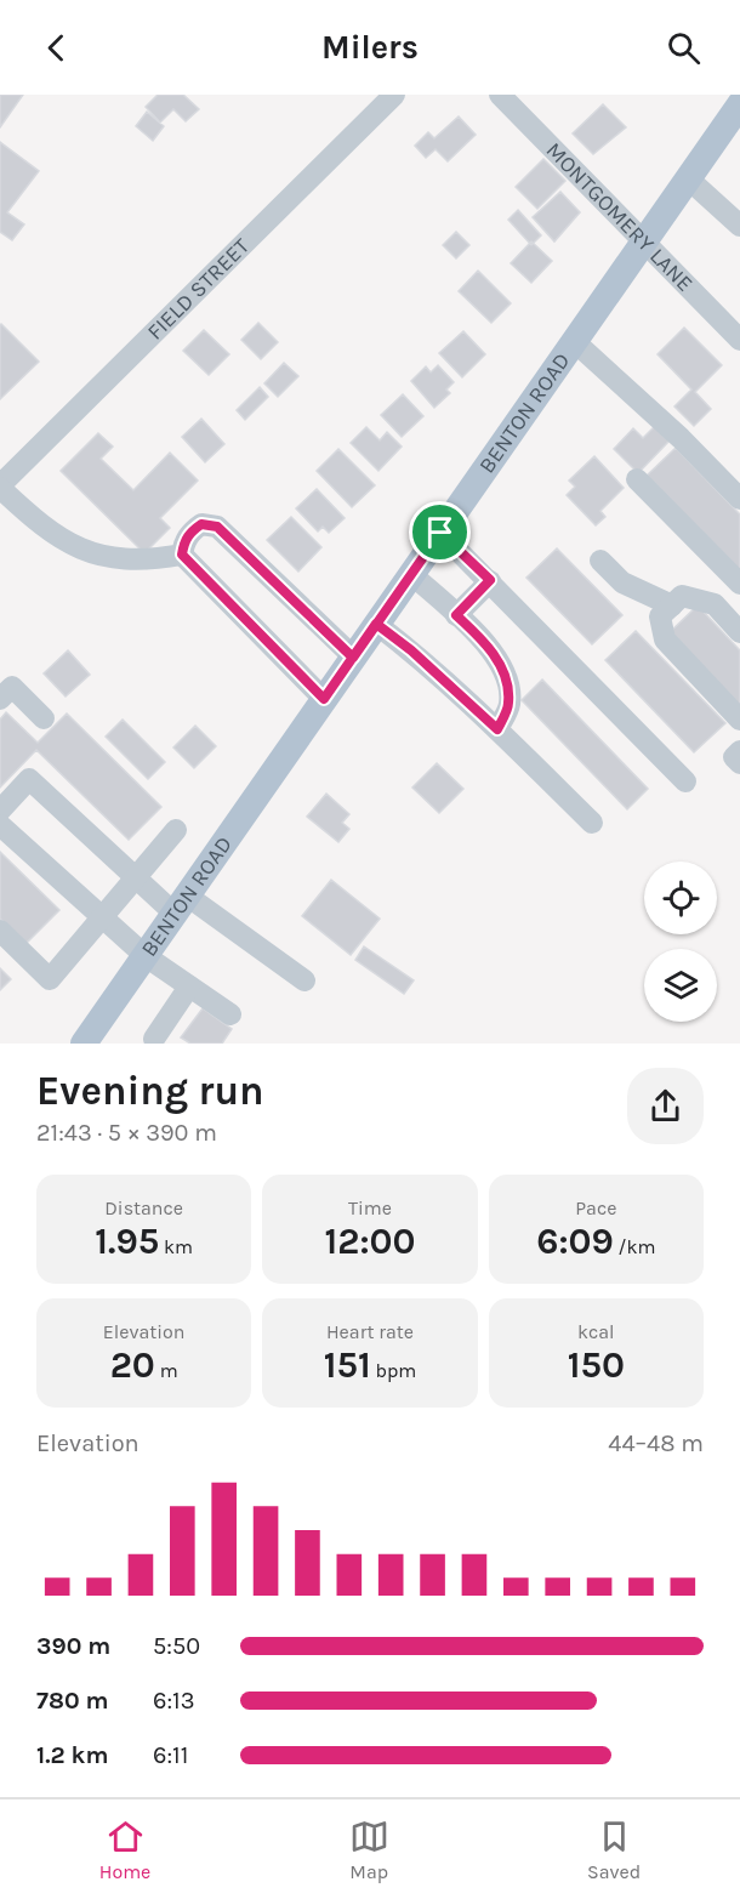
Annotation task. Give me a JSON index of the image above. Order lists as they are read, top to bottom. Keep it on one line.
{"streets":{"main road":["BENTON ROAD"],"street":["MONTGOMERY LANE","FIELD STREET"]},"crossings":[["MONTGOMERY LANE","BENTON ROAD"]],"page":{"header":"Milers","heading":["Evening run","21:43 · 5 × 390 m"],"stats":[["Distance","1.95 km"],["Time","12:00"],["Pace","6:09 /km"],["Elevation","20 m"],["Heart rate","151 bpm"],["kcal","150"]],"chart":["Elevation","44–48 m"],"list":[{"name":"390 m","note":"5:50"},{"name":"780 m","note":"6:13"},{"name":"1.2 km","note":"6:11"}],"tabs":["Home","Map","Saved"]}}
